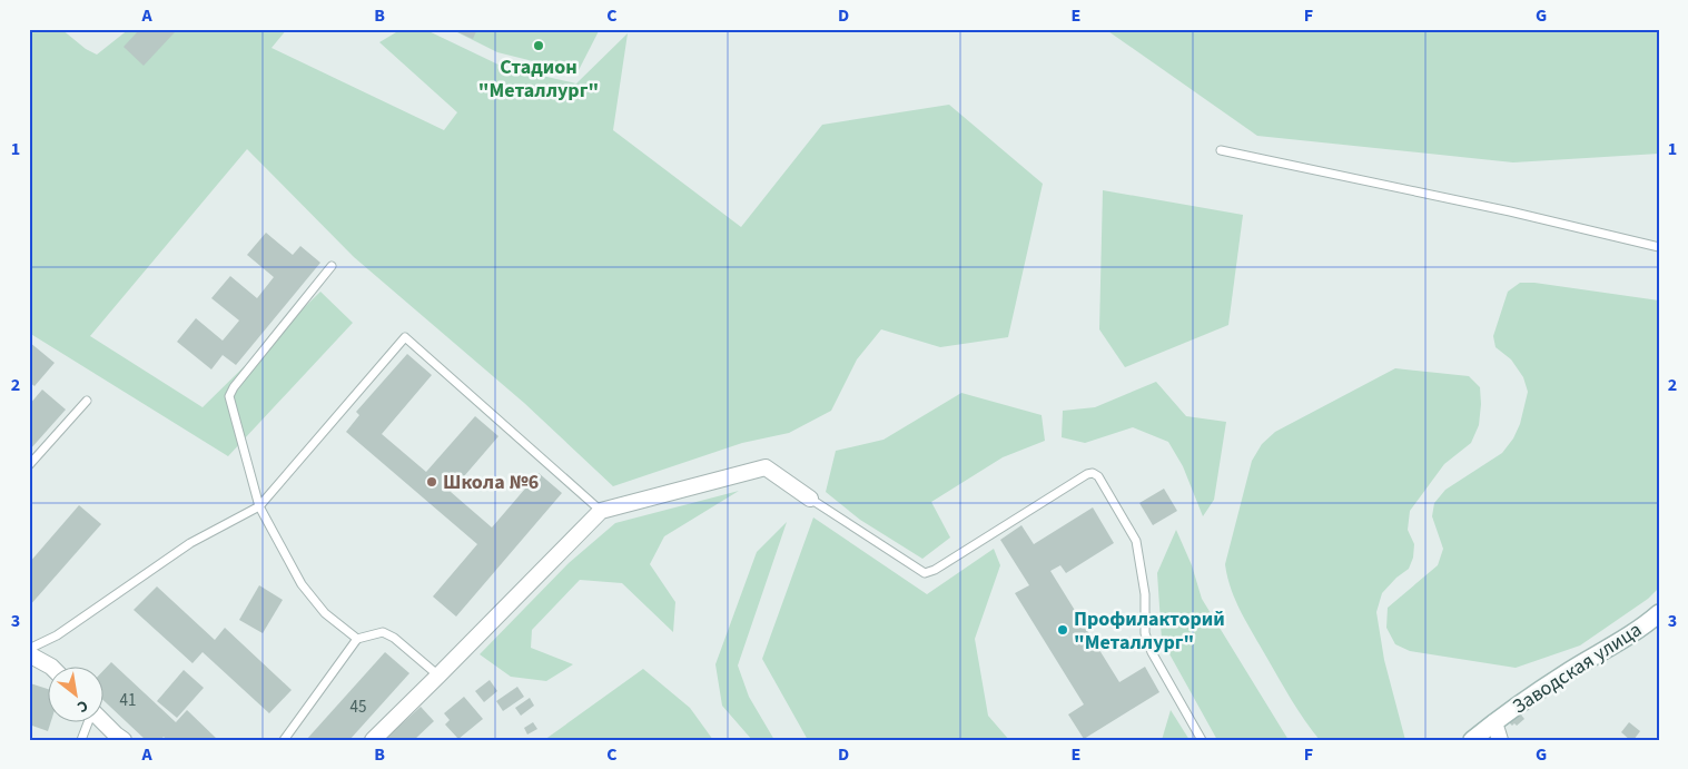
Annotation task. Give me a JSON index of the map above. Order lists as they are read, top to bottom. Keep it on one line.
{"streets":{"street":["Заводская улица"]},"places":["Стадион \"Металлург\"","Школа №6","Профилакторий \"Металлург\""],"house_numbers":["41","45"],"north":"bottom right","grid":{"columns":["A","B","C","D","E","F","G"],"rows":["1","2","3"]}}
